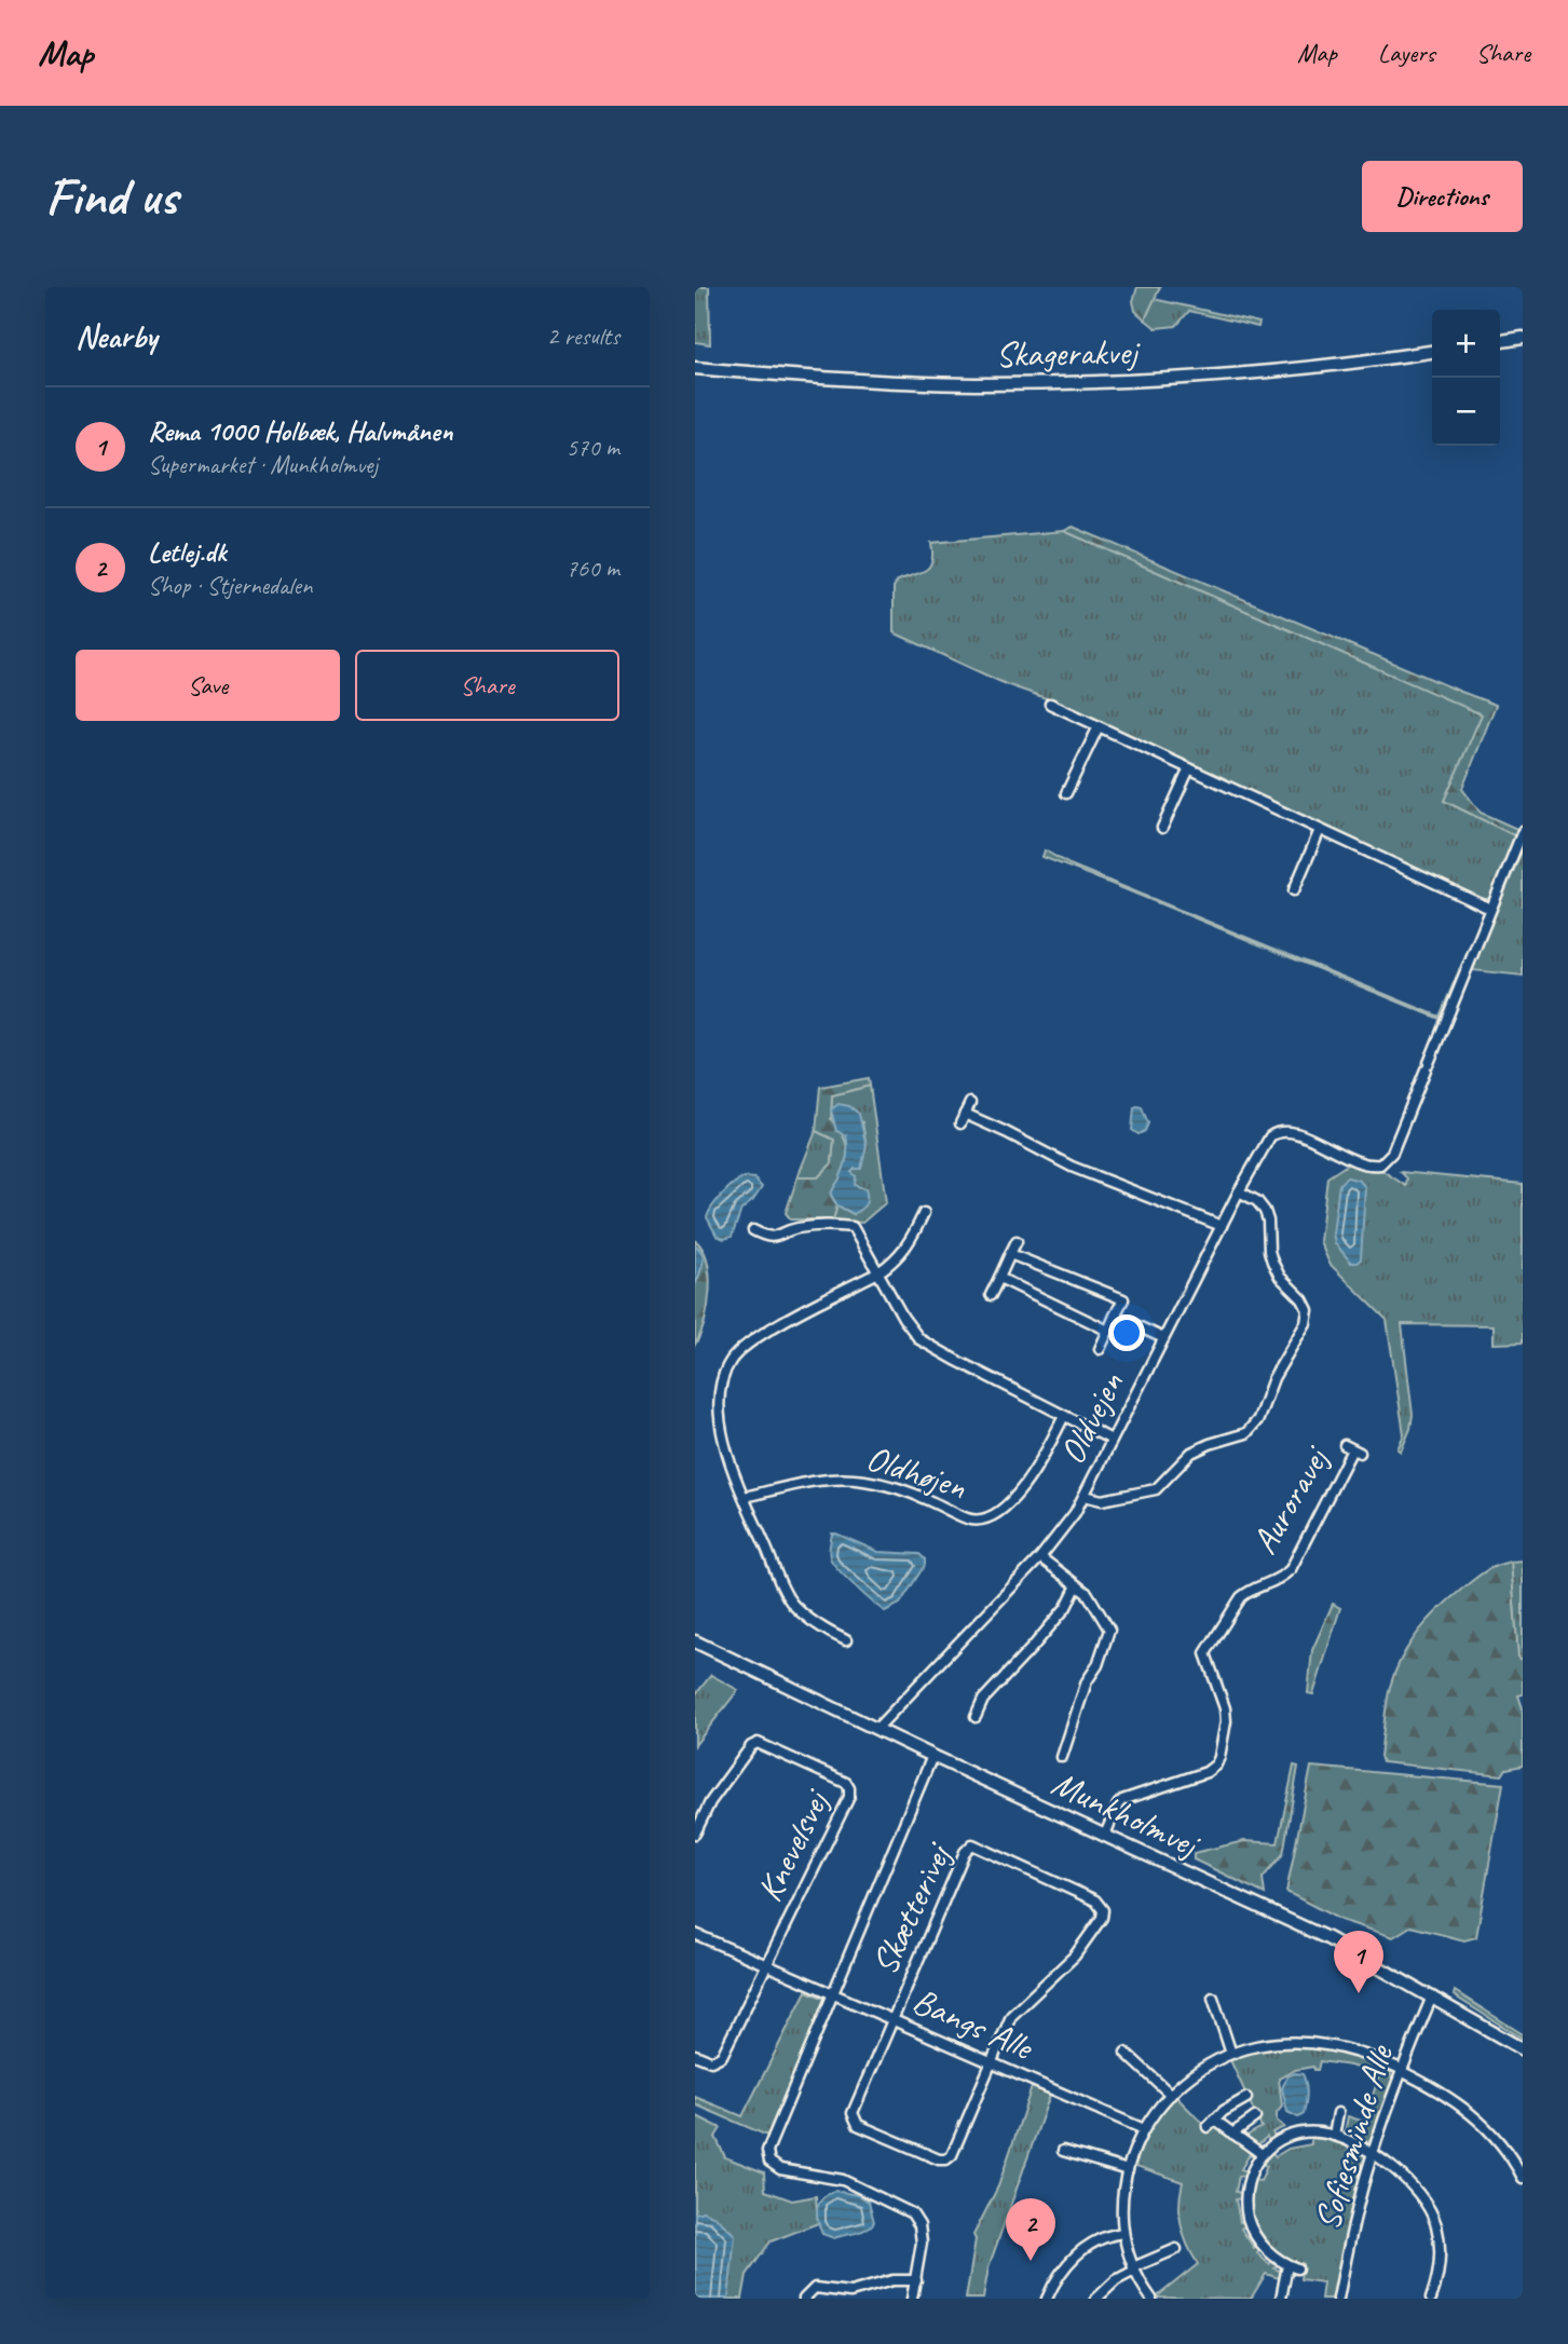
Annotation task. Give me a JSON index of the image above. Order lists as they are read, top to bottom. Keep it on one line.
{"streets":{"street":["Skagerakvej","Oldvejen","Oldhøjen","Auroravej","Munkholmvej","Knevelsvej","Skætterivej","Bangs Alle","Sofiesminde Alle"]},"crossings":[["Oldvejen","Munkholmvej"],["Auroravej","Munkholmvej"],["Munkholmvej","Sofiesminde Alle"],["Knevelsvej","Bangs Alle"],["Skætterivej","Bangs Alle"]],"page":{"header":"Map","nav":["Map","Layers","Share"],"buttons":["Directions",["Save","Share"]],"title":"Find us","heading":["Nearby","2 results"],"map_buttons":["+","−"],"list":[{"mark":"1","name":"Rema 1000 Holbæk, Halvmånen","note":"Supermarket · Munkholmvej","value":"570 m"},{"mark":"2","name":"Letlej.dk","note":"Shop · Stjernedalen","value":"760 m"}],"pins":["1","2"]}}
